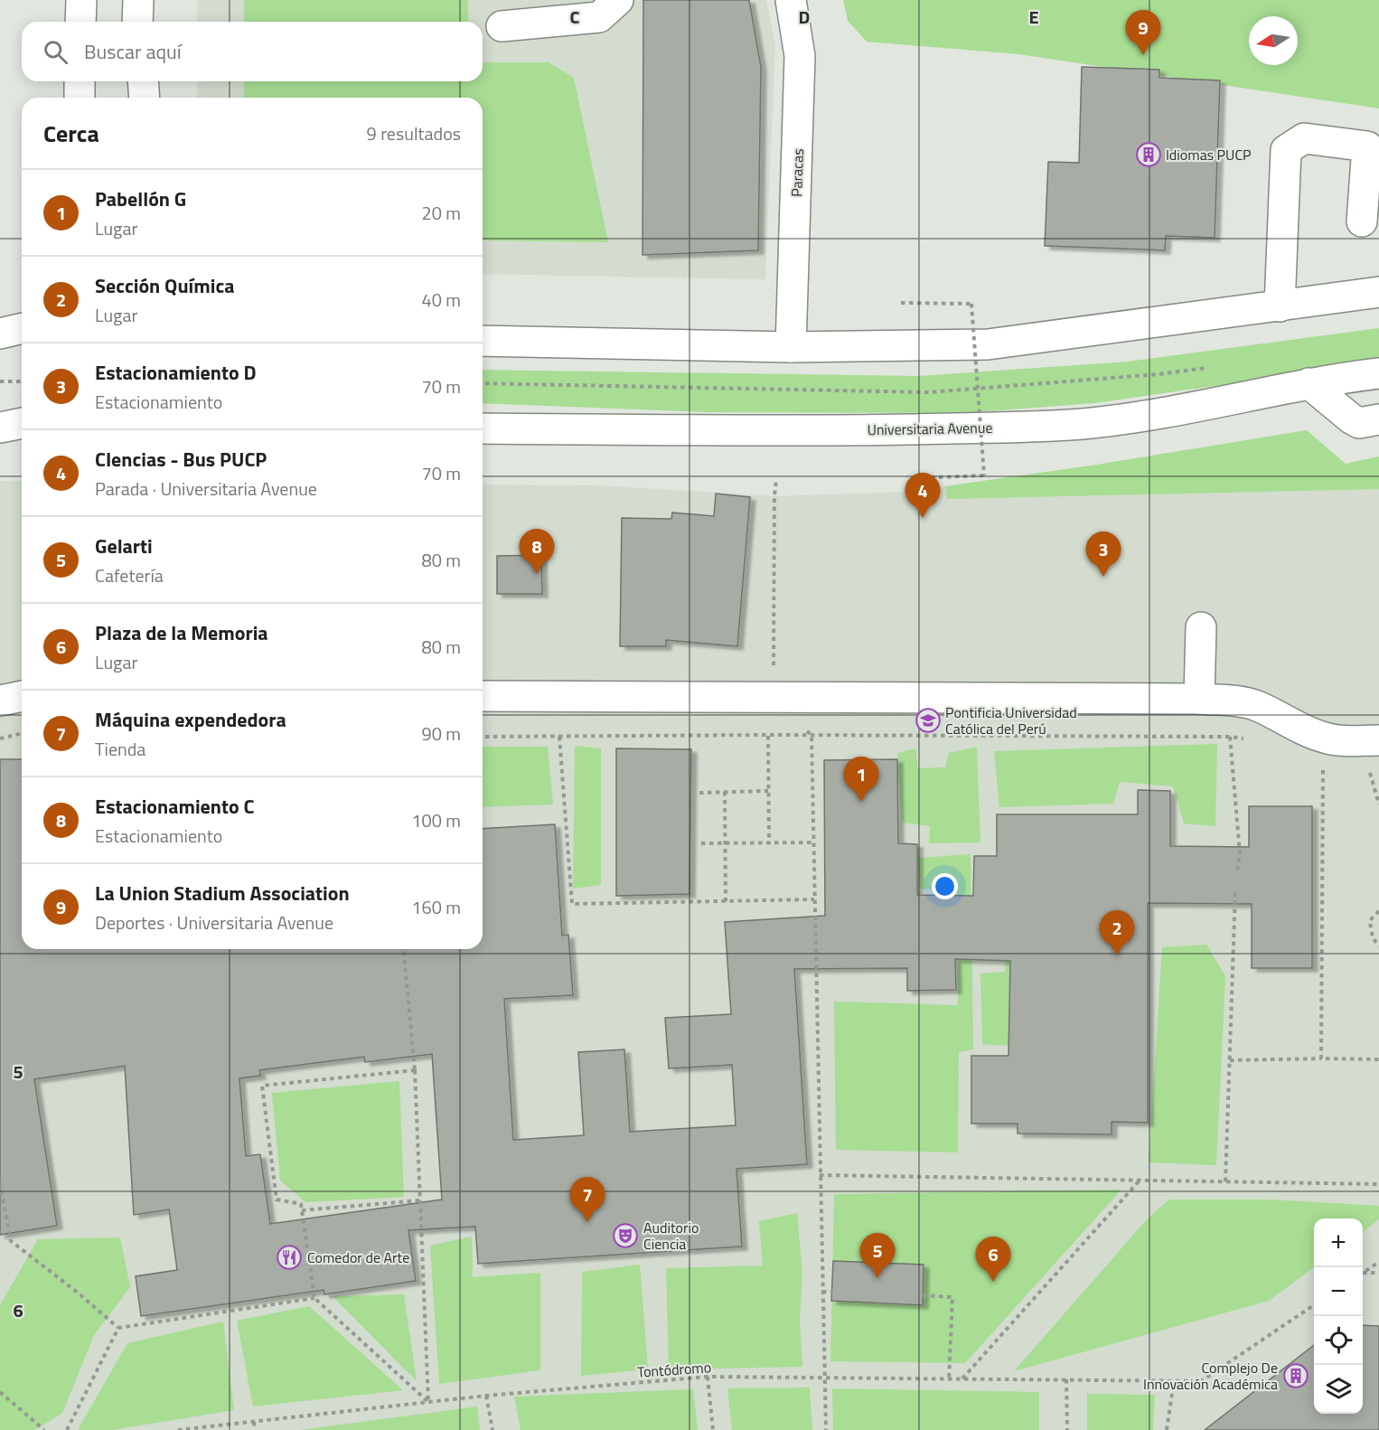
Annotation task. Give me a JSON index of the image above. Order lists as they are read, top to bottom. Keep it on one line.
{"streets":{"main road":["Paracas","Universitaria Avenue"],"path":["Tontódromo"]},"places":{"building":["Idiomas PUCP","Complejo De Innovación Académica"],"school or university":["Pontificia Universidad Católica del Perú"],"theatre":["Auditorio Ciencia"],"restaurant":["Comedor de Arte"]},"north":"left","page":{"pins":["9","4","8","3","1","2","7","5","6"],"search":"Buscar aquí","heading":["Cerca","9 resultados"],"list":[{"mark":"1","name":"Pabellón G","note":"Lugar","value":"20 m"},{"mark":"2","name":"Sección Química","note":"Lugar","value":"40 m"},{"mark":"3","name":"Estacionamiento D","note":"Estacionamiento","value":"70 m"},{"mark":"4","name":"CIencias - Bus PUCP","note":"Parada · Universitaria Avenue","value":"70 m"},{"mark":"5","name":"Gelarti","note":"Cafetería","value":"80 m"},{"mark":"6","name":"Plaza de la Memoria","note":"Lugar","value":"80 m"},{"mark":"7","name":"Máquina expendedora","note":"Tienda","value":"90 m"},{"mark":"8","name":"Estacionamiento C","note":"Estacionamiento","value":"100 m"},{"mark":"9","name":"La Union Stadium Association","note":"Deportes · Universitaria Avenue","value":"160 m"}],"map_buttons":["+","−"]},"grid":{"columns":["C","D","E"],"rows":["5","6"]}}
